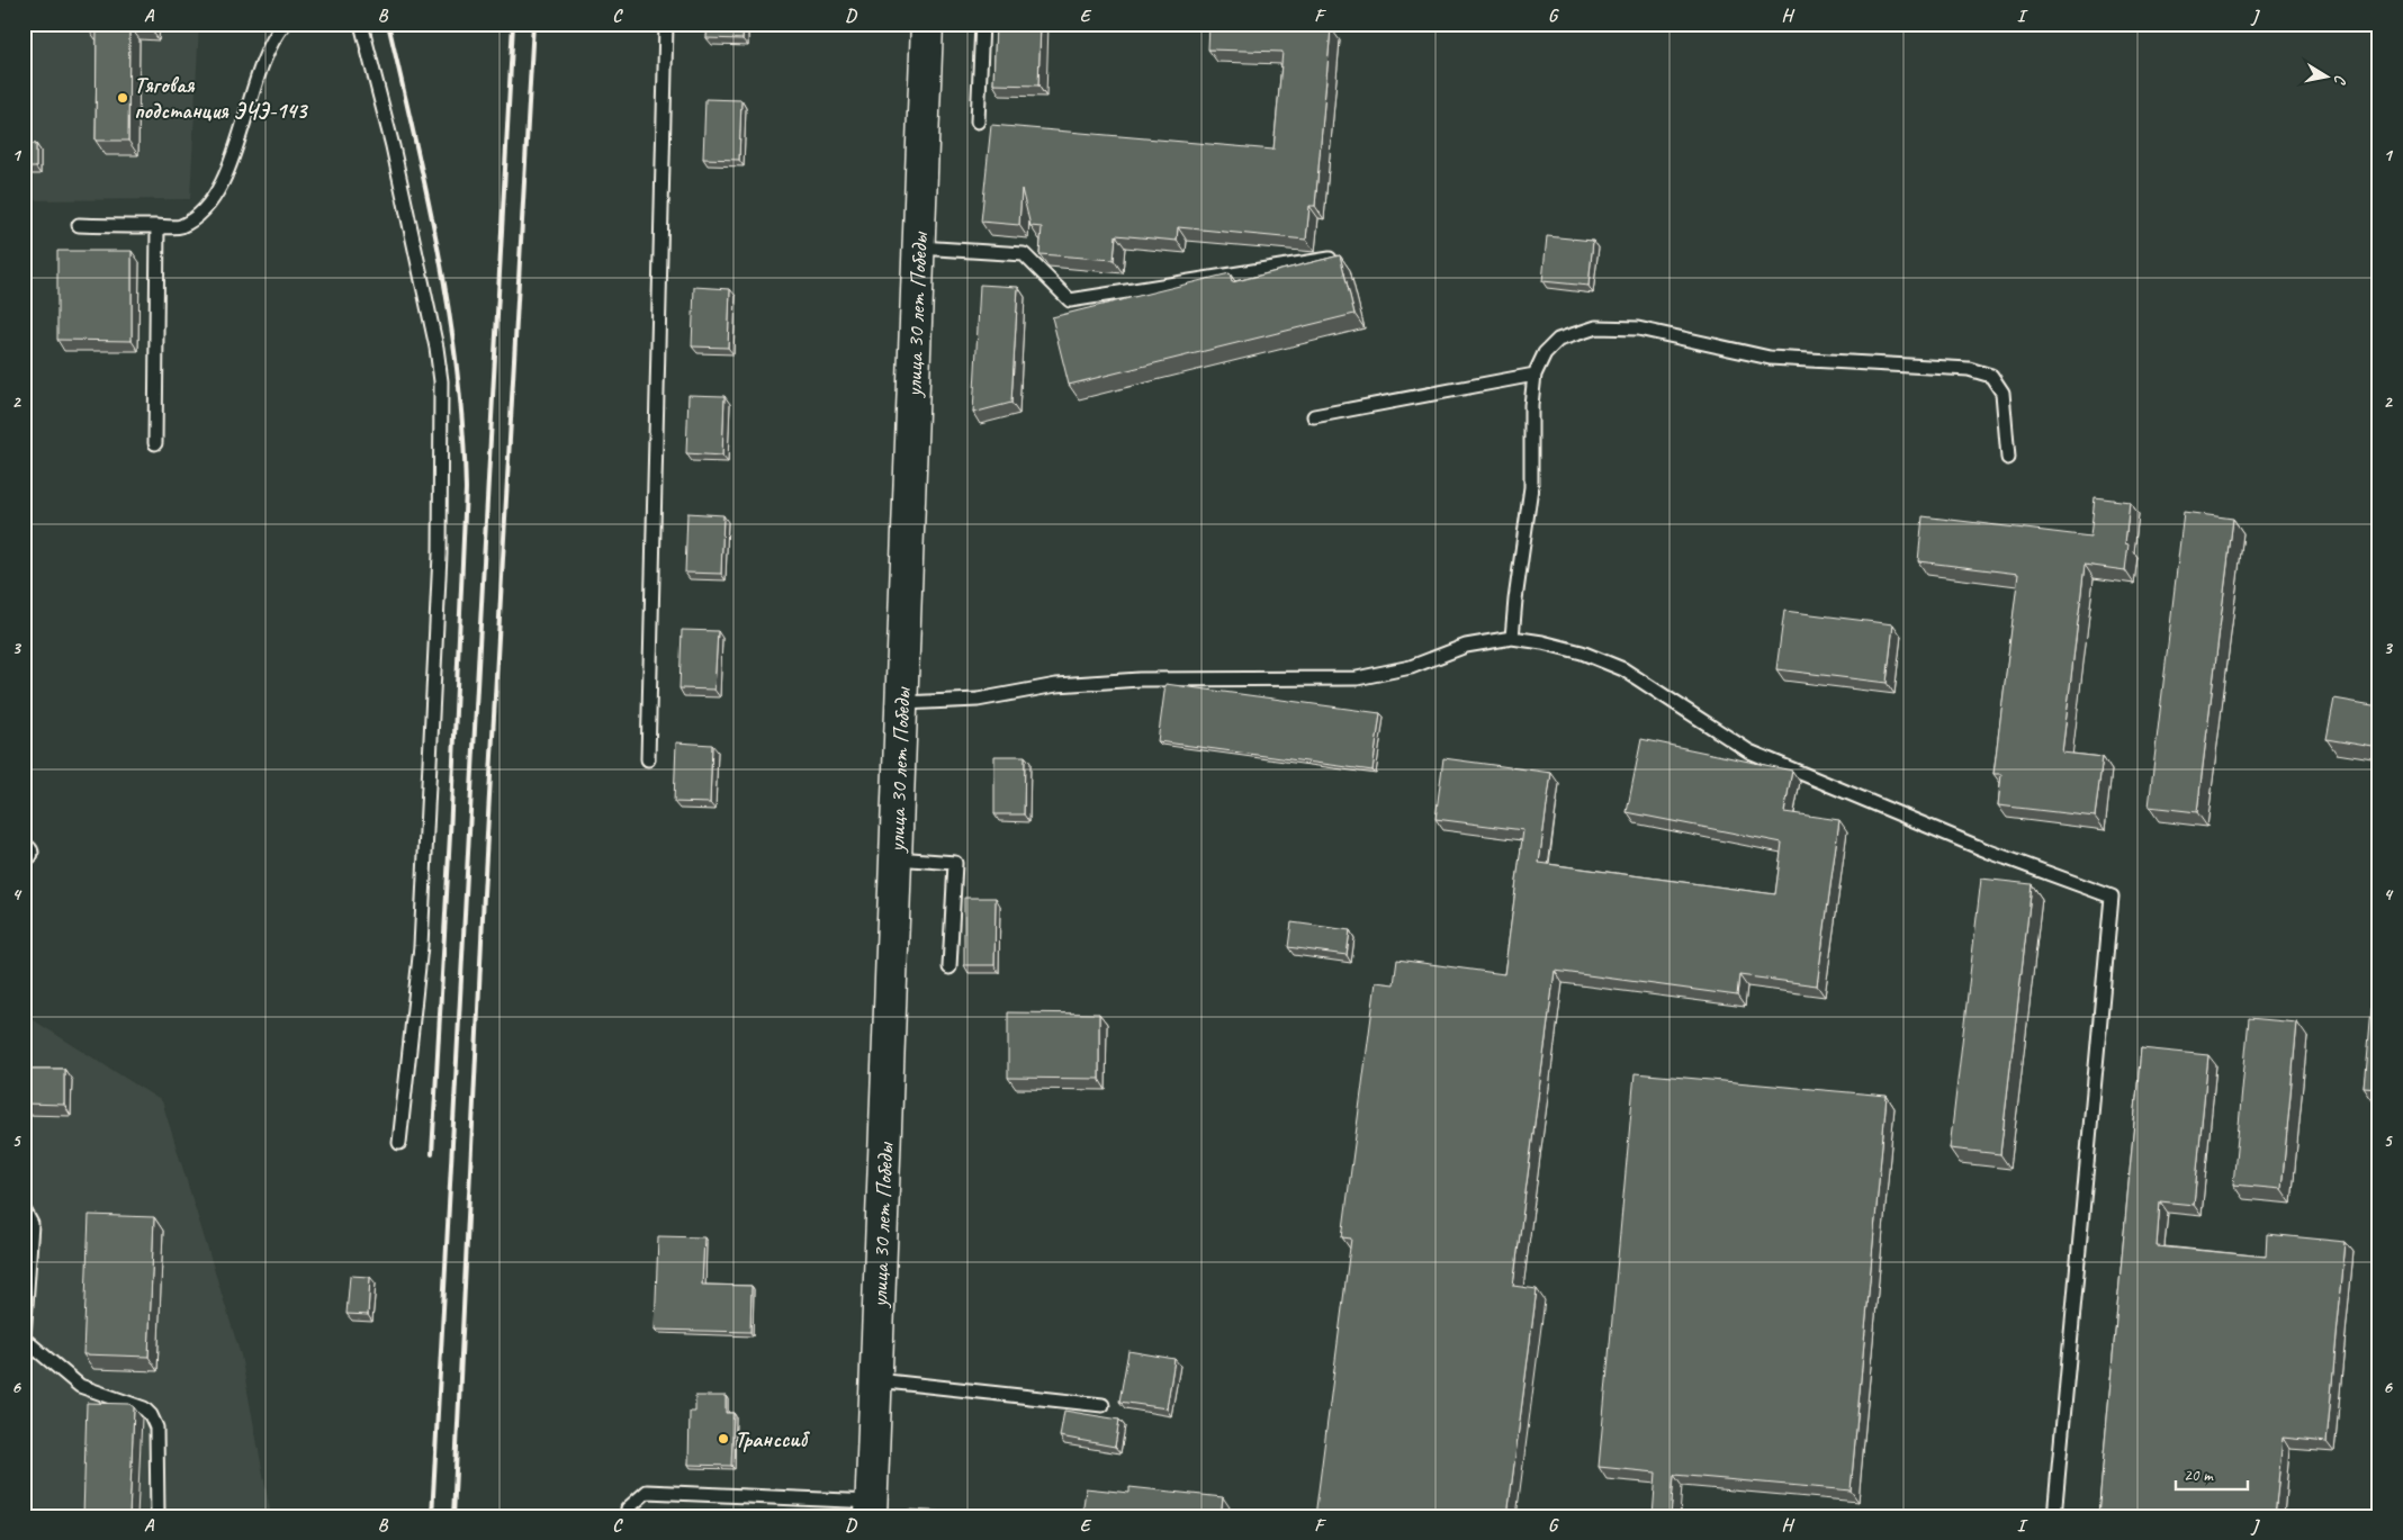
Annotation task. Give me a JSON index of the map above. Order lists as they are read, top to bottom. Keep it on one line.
{"streets":{"main road":["улица 30 лет Победы"]},"places":["Тяговая подстанция ЭЧЭ-143","Транссиб"],"scale_bar":"20 m","north":"right","grid":{"columns":["A","B","C","D","E","F","G","H","I","J"],"rows":["1","2","3","4","5","6"]}}
